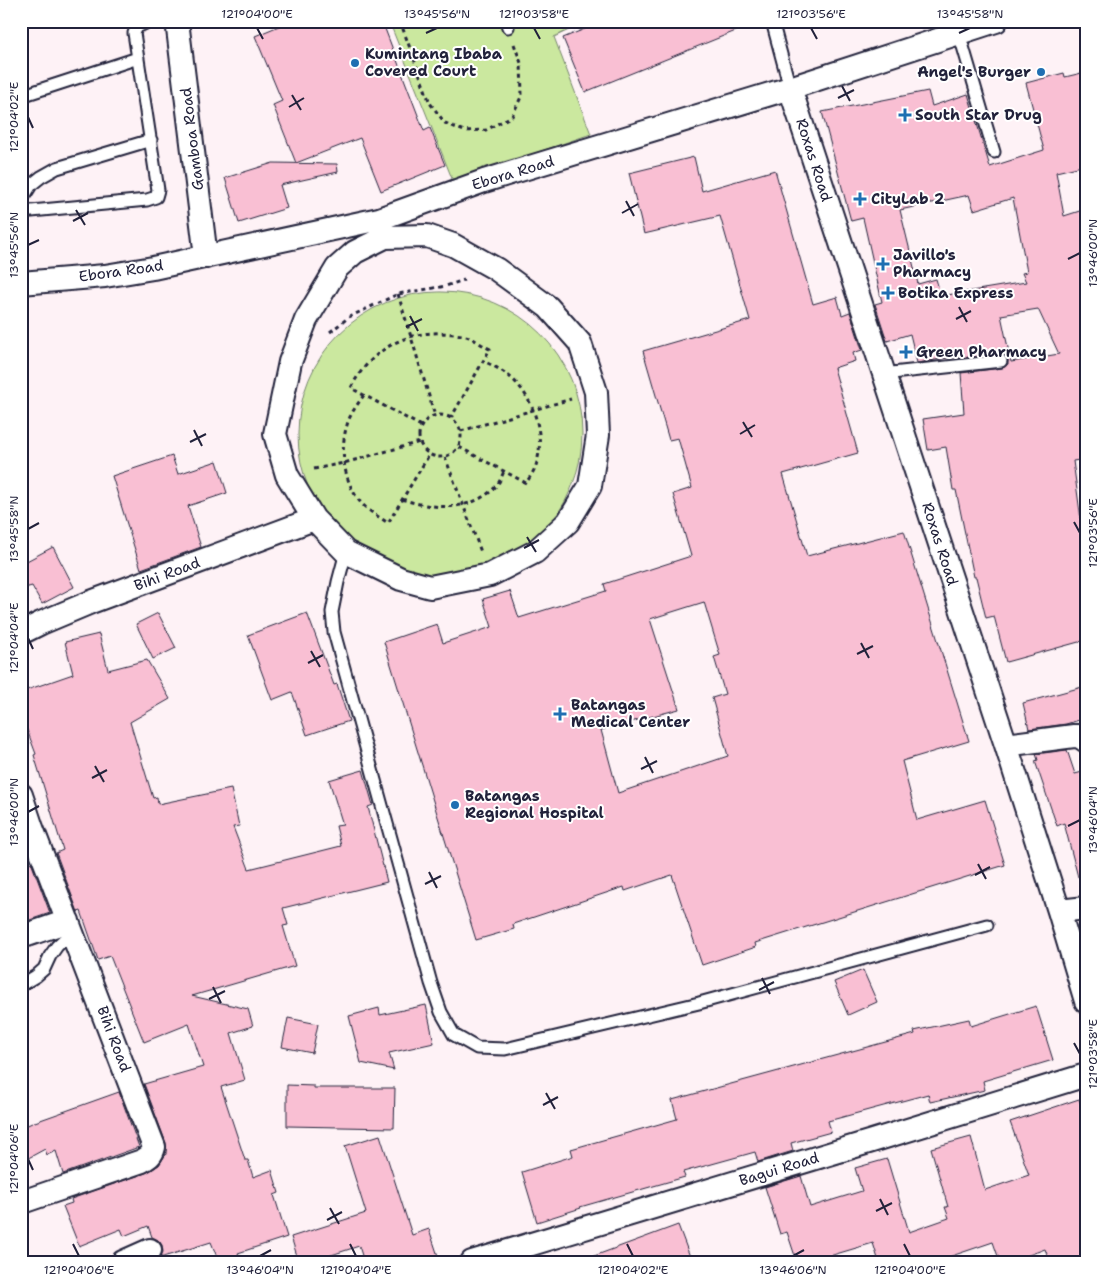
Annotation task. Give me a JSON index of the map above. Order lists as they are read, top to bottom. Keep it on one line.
{"streets":{"street":["Gamboa Road","Roxas Road","Ebora Road","Bihi Road","Bagui Road"]},"crossings":[["Gamboa Road","Ebora Road"],["Roxas Road","Ebora Road"]],"places":{"other":["Kumintang Ibaba Covered Court","Angel's Burger","Batangas Regional Hospital"],"health":["South Star Drug","CityLab 2","Javillo's Pharmacy","Botika Express","Green Pharmacy","Batangas Medical Center"]},"coordinates":["121°04'00\"E","13°45'56\"N","121°03'58\"E","121°03'56\"E","13°45'58\"N","121°04'02\"E","13°46'00\"N","121°04'04\"E","13°46'04\"N","121°04'06\"E","13°46'06\"N"]}
